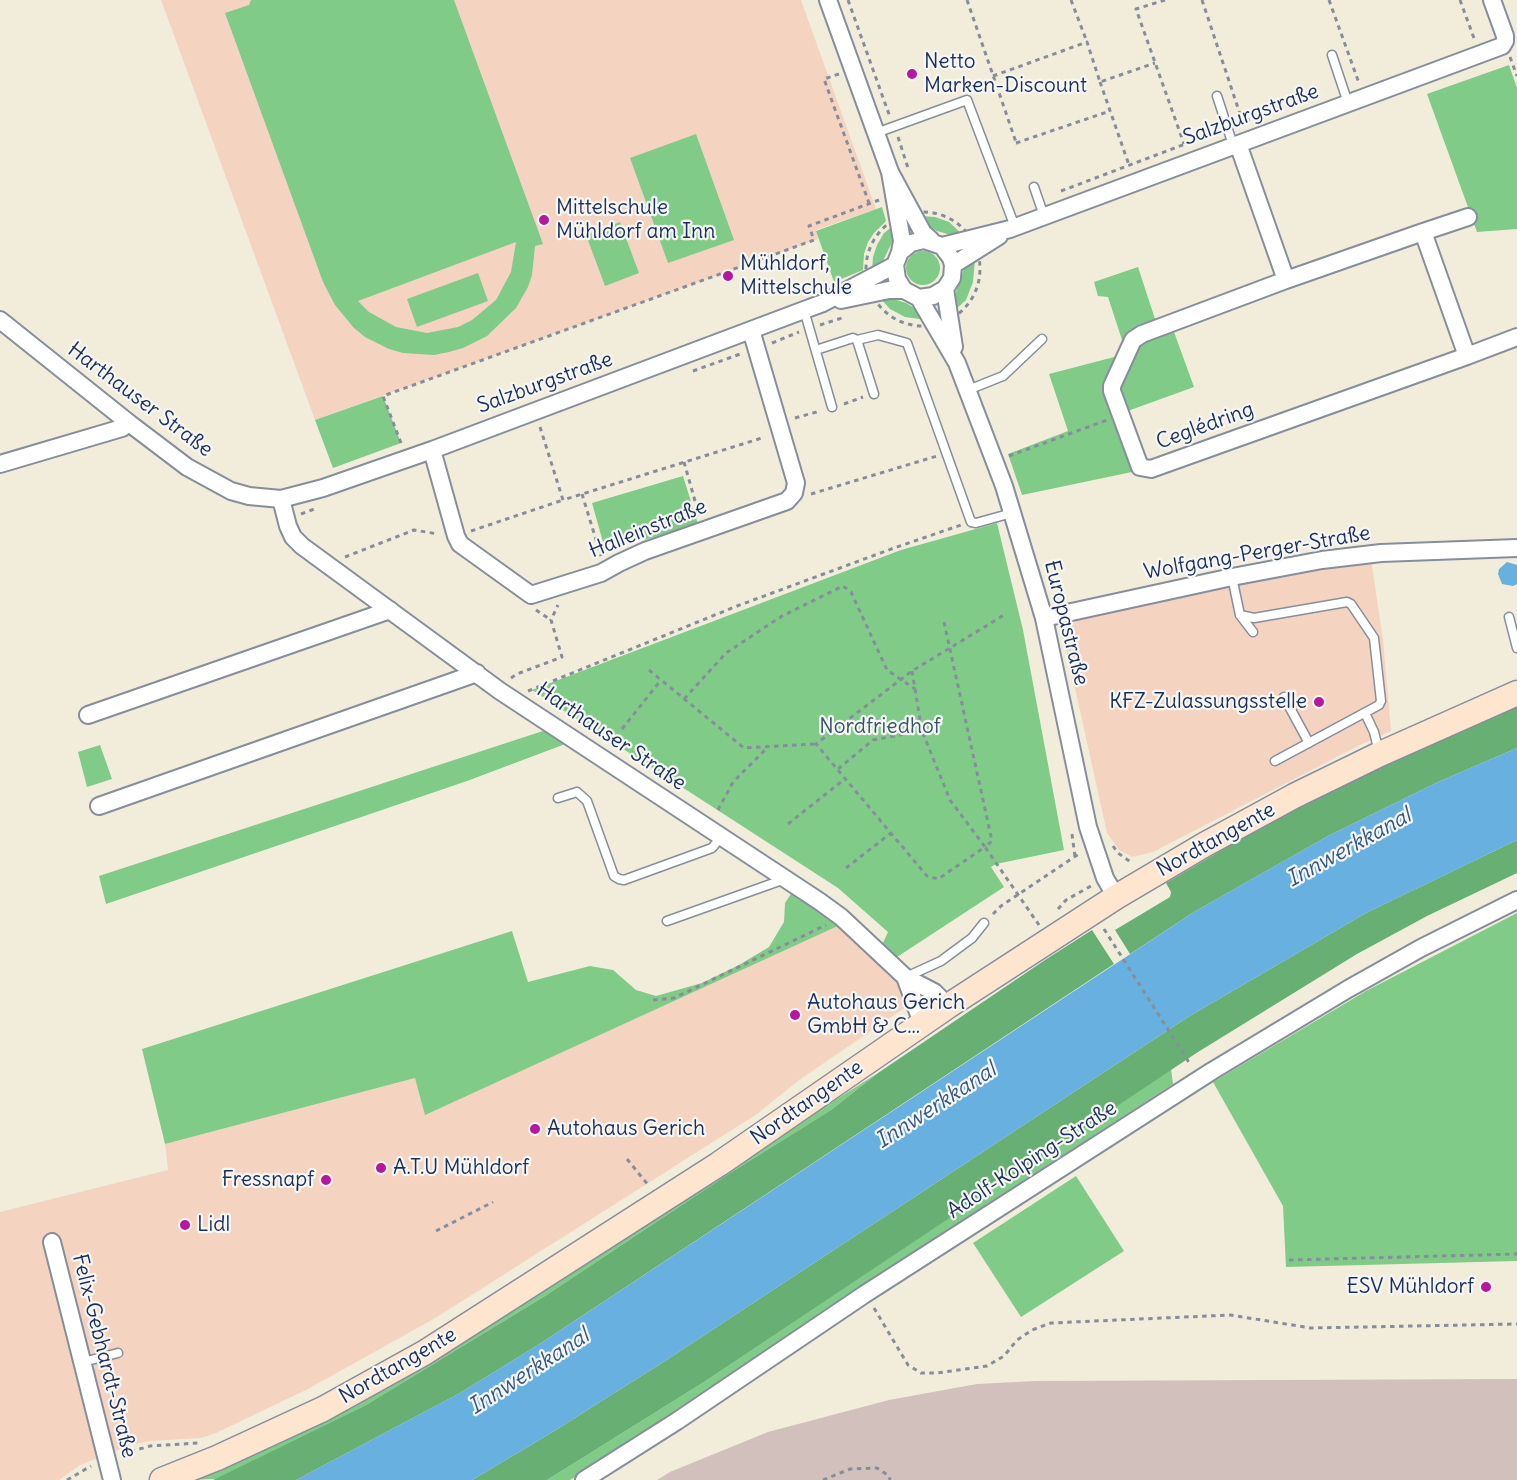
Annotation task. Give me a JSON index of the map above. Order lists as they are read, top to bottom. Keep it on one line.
{"streets":{"main road":["Nordtangente"],"street":["Salzburgstraße","Harthauser Straße","Ceglédring","Halleinstraße","Wolfgang-Perger-Straße","Europastraße","Adolf-Kolping-Straße","Felix-Gebhardt-Straße"]},"crossings":[["Salzburgstraße","Harthauser Straße"],["Salzburgstraße","Europastraße"],["Harthauser Straße","Nordtangente"],["Wolfgang-Perger-Straße","Europastraße"],["Europastraße","Nordtangente"]],"water":["Innwerkkanal"],"parks":["Nordfriedhof"],"places":["Netto Marken-Discount","Mittelschule Mühldorf am Inn","Mühldorf, Mittelschule","KFZ-Zulassungsstelle","Autohaus Gerich GmbH & C...","Autohaus Gerich","A.T.U Mühldorf","Fressnapf","Lidl","ESV Mühldorf"]}
